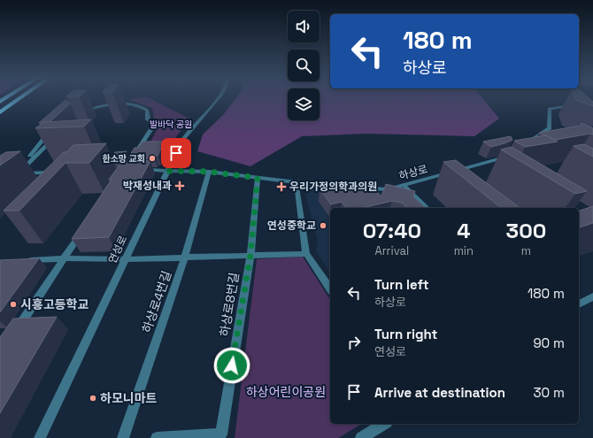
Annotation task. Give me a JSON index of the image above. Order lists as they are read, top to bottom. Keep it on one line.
{"streets":{"street":["하상로","연성로","하상로4번길","하상로8번길"]},"crossings":[["하상로","연성로"],["하상로","하상로4번길"],["하상로","하상로8번길"]],"parks":["발바닥 공원","하상어린이공원"],"places":{"other":["한소망 교회","연성중학교","시흥고등학교","하모니마트"],"health":["박재성내과","우리가정의학과의원"]},"page":{"turn":["180 m","하상로"],"eta":["07:40","Arrival","4","min","300","m"],"list":[{"name":"Turn left","note":"하상로","value":"180 m"},{"name":"Turn right","note":"연성로","value":"90 m"},{"name":"Arrive at destination","value":"30 m"}]}}
